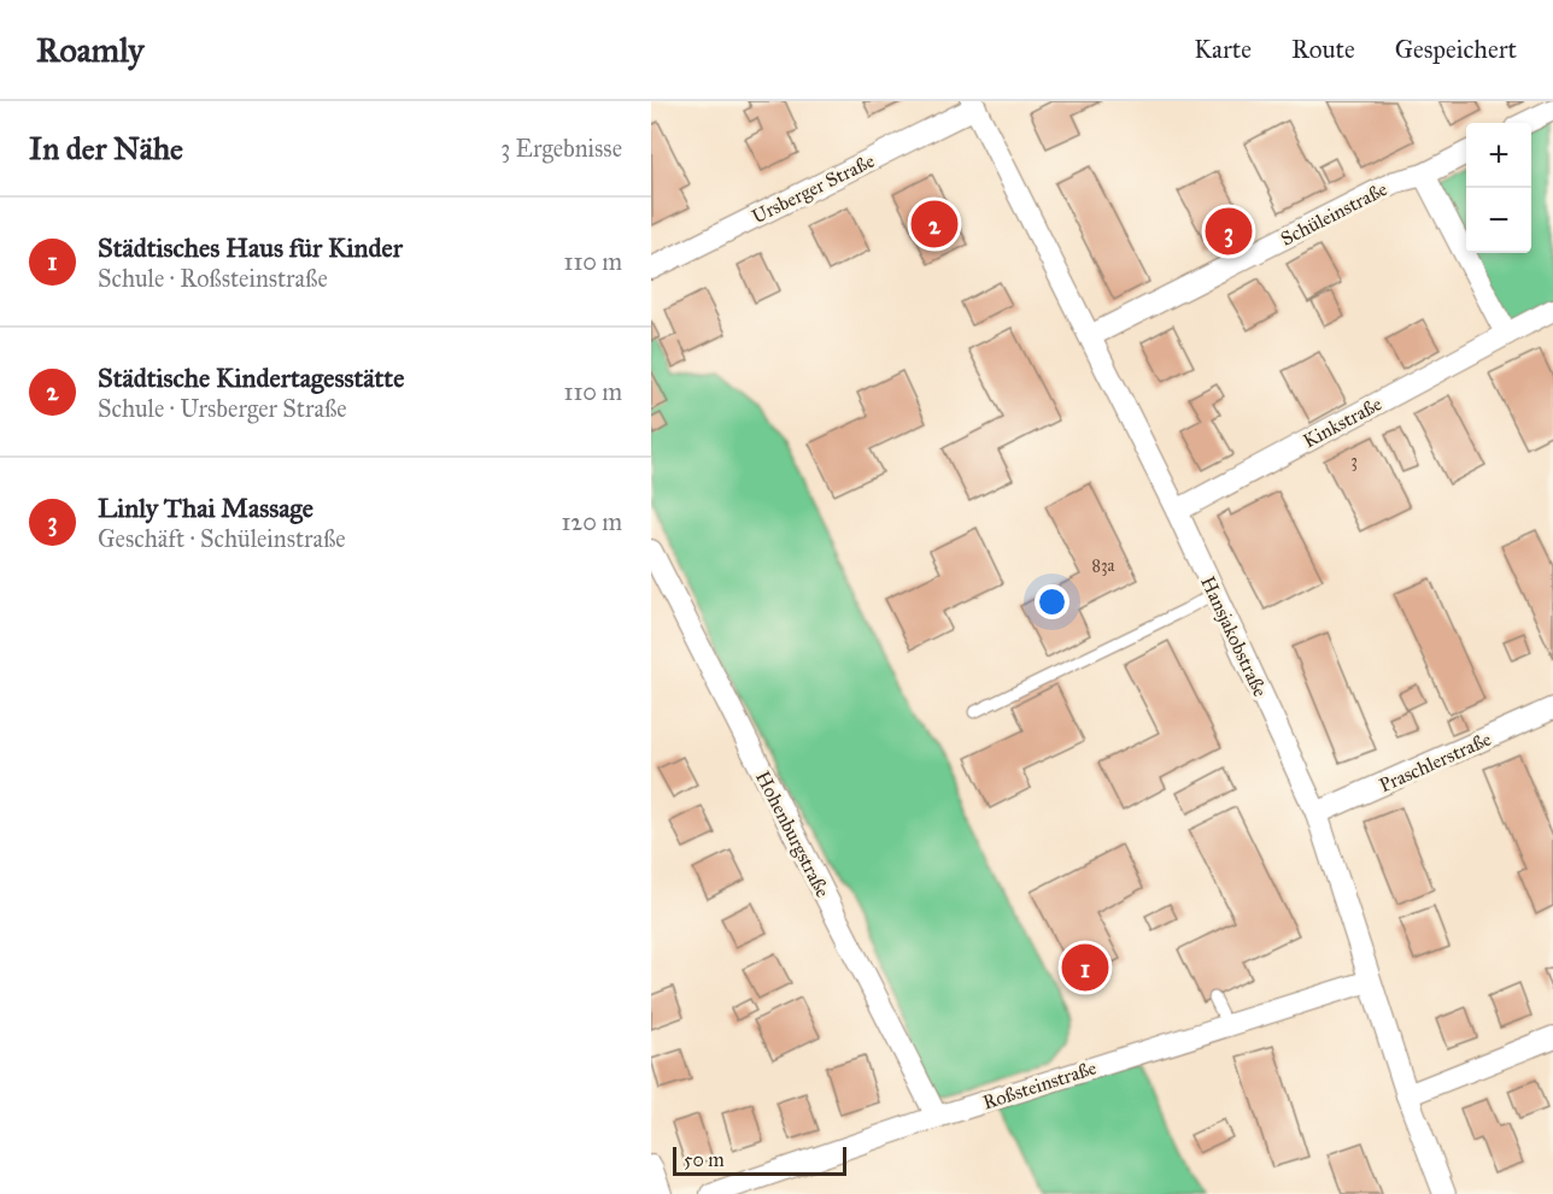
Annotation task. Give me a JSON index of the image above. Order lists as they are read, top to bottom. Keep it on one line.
{"streets":{"street":["Ursberger Straße","Schüleinstraße","Kinkstraße","Hansjakobstraße","Praschlerstraße","Hohenburgstraße","Roßsteinstraße"]},"crossings":[["Ursberger Straße","Hansjakobstraße"],["Schüleinstraße","Hansjakobstraße"],["Kinkstraße","Hansjakobstraße"],["Hansjakobstraße","Praschlerstraße"],["Hansjakobstraße","Roßsteinstraße"],["Hohenburgstraße","Roßsteinstraße"]],"house_numbers":["3","83a"],"scale_bar":"50 m","page":{"header":"Roamly","nav":["Karte","Route","Gespeichert"],"heading":["In der Nähe","3 Ergebnisse"],"map_buttons":["+","−"],"list":[{"mark":"1","name":"Städtisches Haus für Kinder","note":"Schule · Roßsteinstraße","value":"110 m"},{"mark":"2","name":"Städtische Kindertagesstätte","note":"Schule · Ursberger Straße","value":"110 m"},{"mark":"3","name":"Linly Thai Massage","note":"Geschäft · Schüleinstraße","value":"120 m"}],"pins":["2","3","1"],"scale":"50 m"}}
